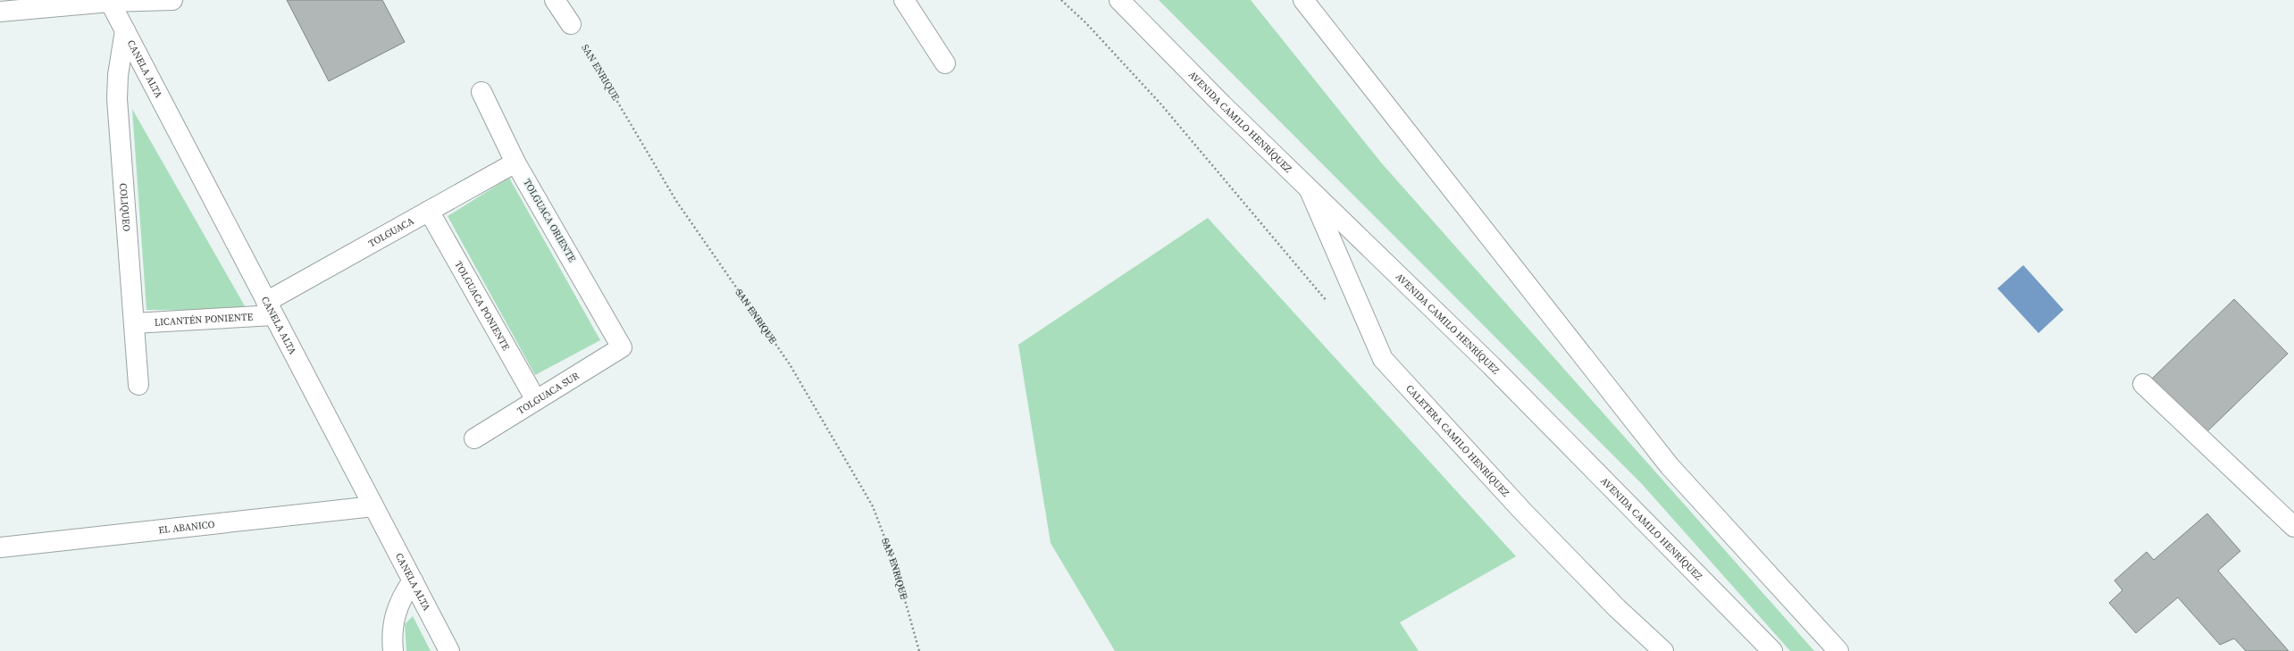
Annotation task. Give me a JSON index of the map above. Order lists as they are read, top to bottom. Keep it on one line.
{"streets":{"street":["CANELA ALTA","AVENIDA CAMILO HENRÍQUEZ","COLIQUEO","TOLGUACA ORIENTE","TOLGUACA","TOLGUACA PONIENTE","LICANTÉN PONIENTE","TOLGUACA SUR","CALETERA CAMILO HENRÍQUEZ","EL ABANICO"],"path":["SAN ENRIQUE"]},"crossings":[["CANELA ALTA","COLIQUEO"],["CANELA ALTA","TOLGUACA"],["CANELA ALTA","LICANTÉN PONIENTE"],["CANELA ALTA","EL ABANICO"],["AVENIDA CAMILO HENRÍQUEZ","CALETERA CAMILO HENRÍQUEZ"],["COLIQUEO","LICANTÉN PONIENTE"],["TOLGUACA ORIENTE","TOLGUACA"],["TOLGUACA ORIENTE","TOLGUACA SUR"],["TOLGUACA","TOLGUACA PONIENTE"],["TOLGUACA","LICANTÉN PONIENTE"],["TOLGUACA PONIENTE","TOLGUACA SUR"]]}
